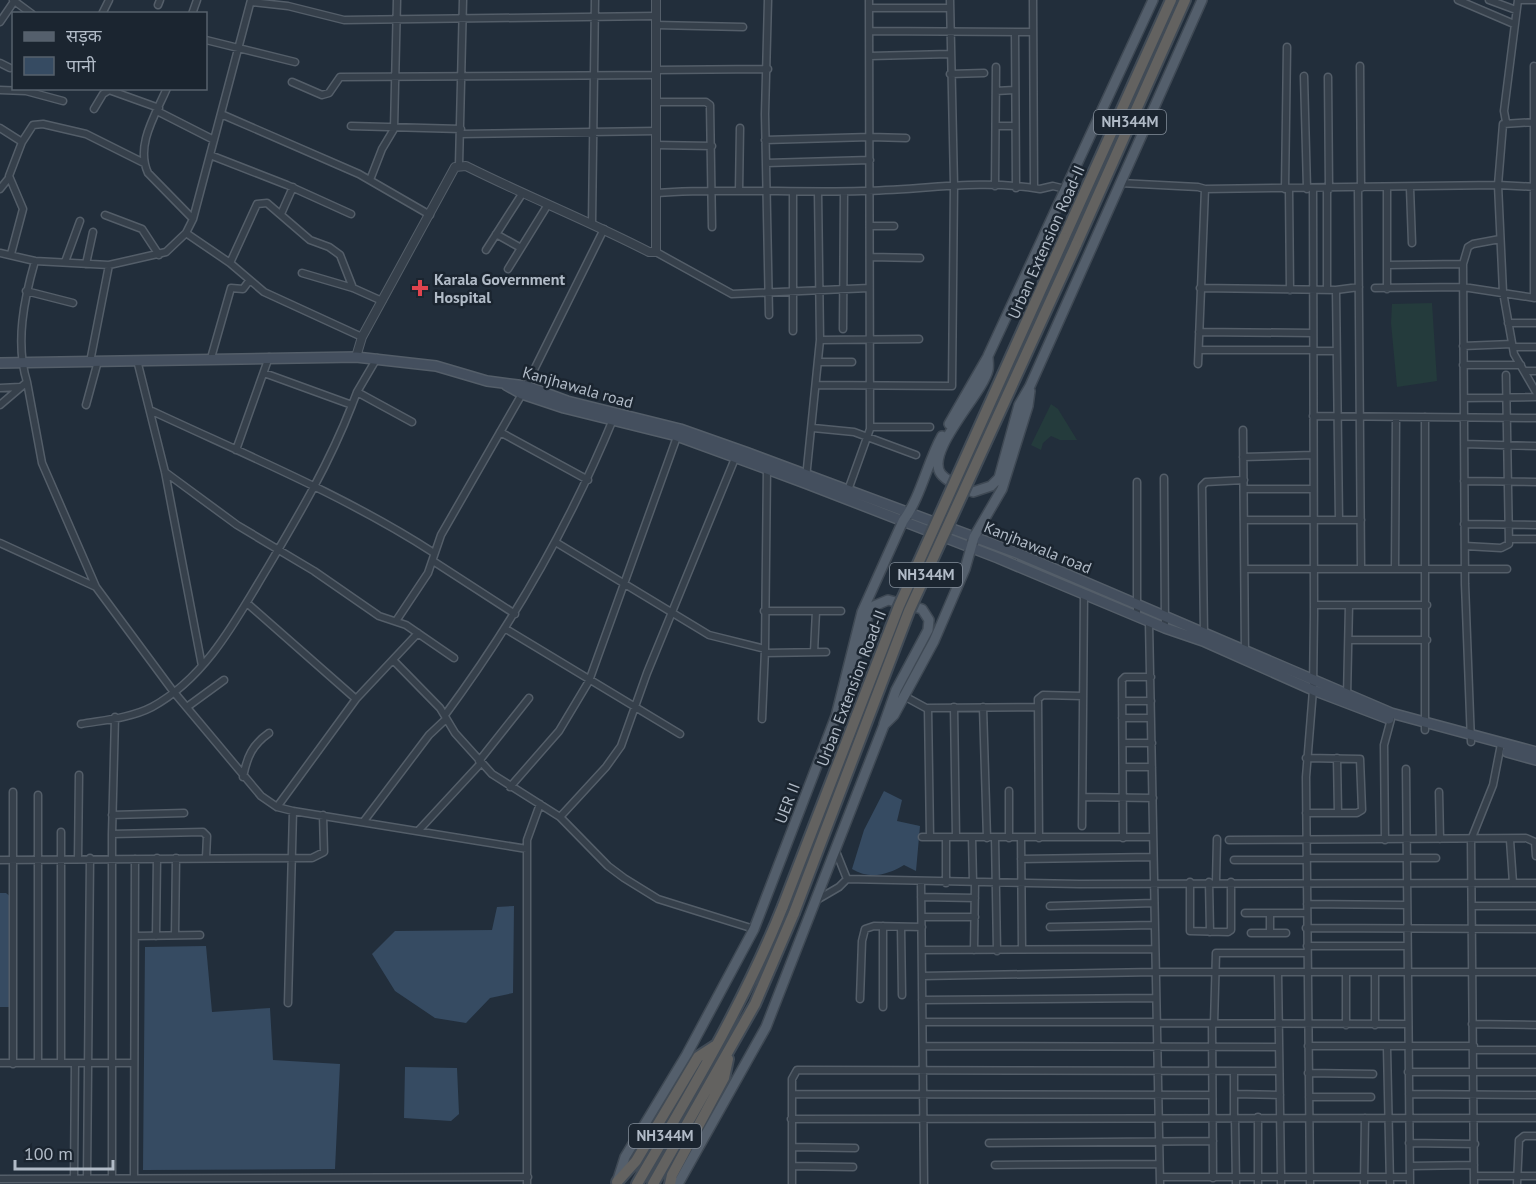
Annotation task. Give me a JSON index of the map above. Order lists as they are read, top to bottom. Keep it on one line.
{"streets":{"highway":["NH344M","Urban Extension Road-II"],"main road":["Kanjhawala road","UER II"]},"crossings":[["Kanjhawala road","UER II"]],"places":{"health":["Karala Government Hospital"]},"legend":["सड़क","पानी"],"scale_bar":"100 m"}
